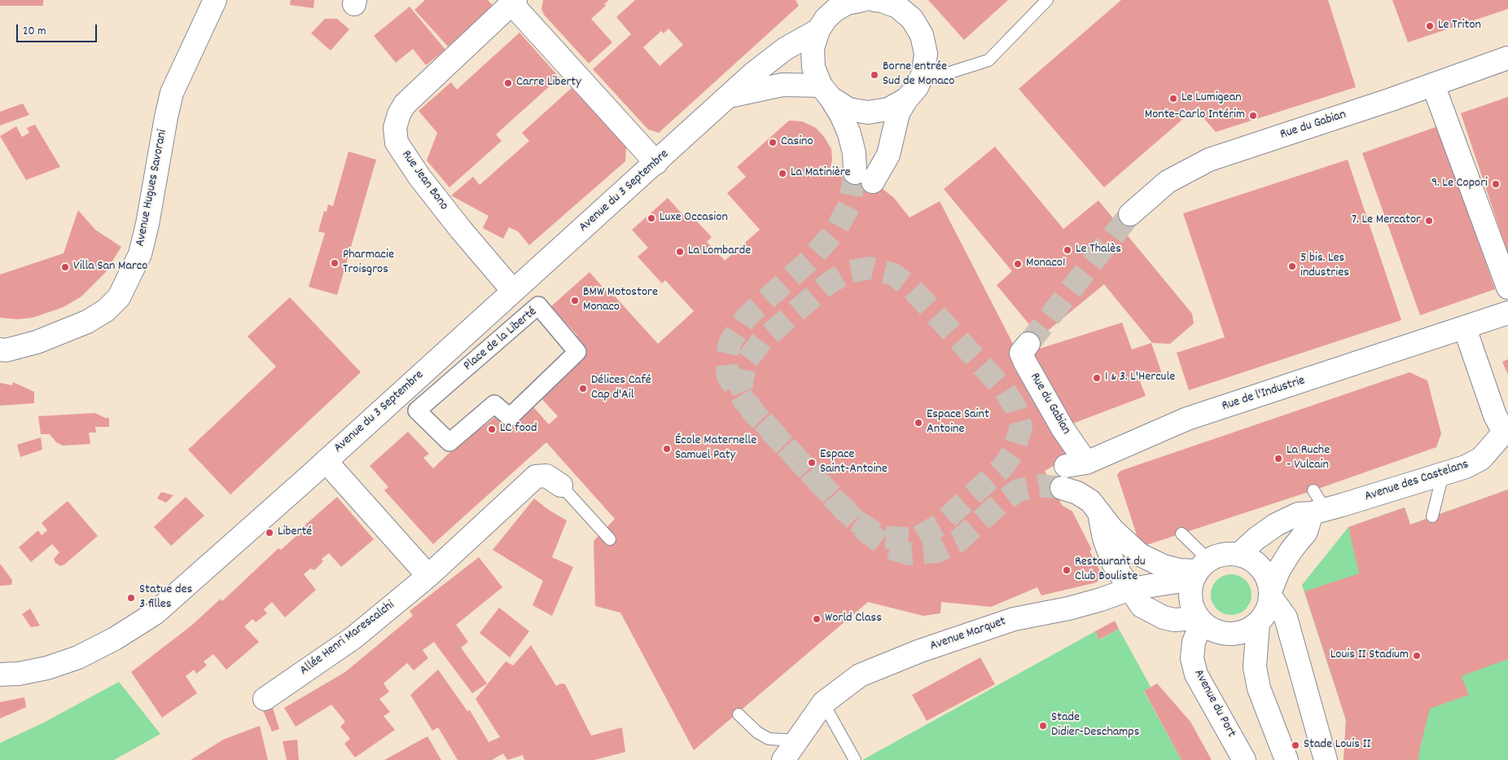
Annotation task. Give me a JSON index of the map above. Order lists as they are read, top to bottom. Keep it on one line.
{"streets":{"street":["Rue du Gabian","Rue Jean Bono","Avenue Hugues Savorani","Avenue du 3 Septembre","Place de la Liberté","Rue de l'Industrie","Avenue des Castelans","Avenue Marquet","Allée Henri Marescalchi","Avenue du Port"]},"crossings":[["Rue du Gabian","Rue de l'Industrie"],["Rue Jean Bono","Avenue du 3 Septembre"],["Avenue des Castelans","Avenue Marquet"],["Avenue des Castelans","Avenue du Port"],["Avenue Marquet","Avenue du Port"]],"places":["Le Triton","Borne entrée Sud de Monaco","Carre Liberty","Le Lumigean","Monte-Carlo Intérim","Casino","La Matinière","9. Le Copori","Luxe Occasion","7. Le Mercator","Le Thalès","La Lombarde","Pharmacie Troisgros","Monaco1","5 bis. Les industries","Villa San Marco","BMW Motostore Monaco","1 & 3. L'Hercule","Délices Café Cap d'Ail","Espace Saint Antoine","LC food","École Maternelle Samuel Paty","La Ruche - Vulcain","Espace Saint-Antoine","Liberté","Restaurant du Club Bouliste","Statue des 3 filles","World Class","Louis II Stadium","Stade Didier-Deschamps","Stade Louis II"],"scale_bar":"20 m"}
